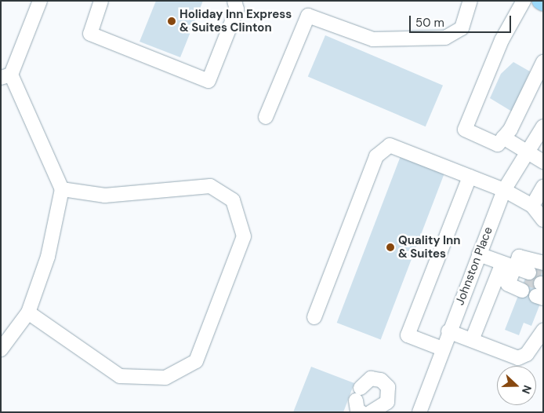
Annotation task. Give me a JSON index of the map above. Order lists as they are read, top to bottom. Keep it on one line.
{"streets":{"street":["Johnston Place"]},"places":["Holiday Inn Express & Suites Clinton","Quality Inn & Suites"],"scale_bar":"50 m","north":"right"}
